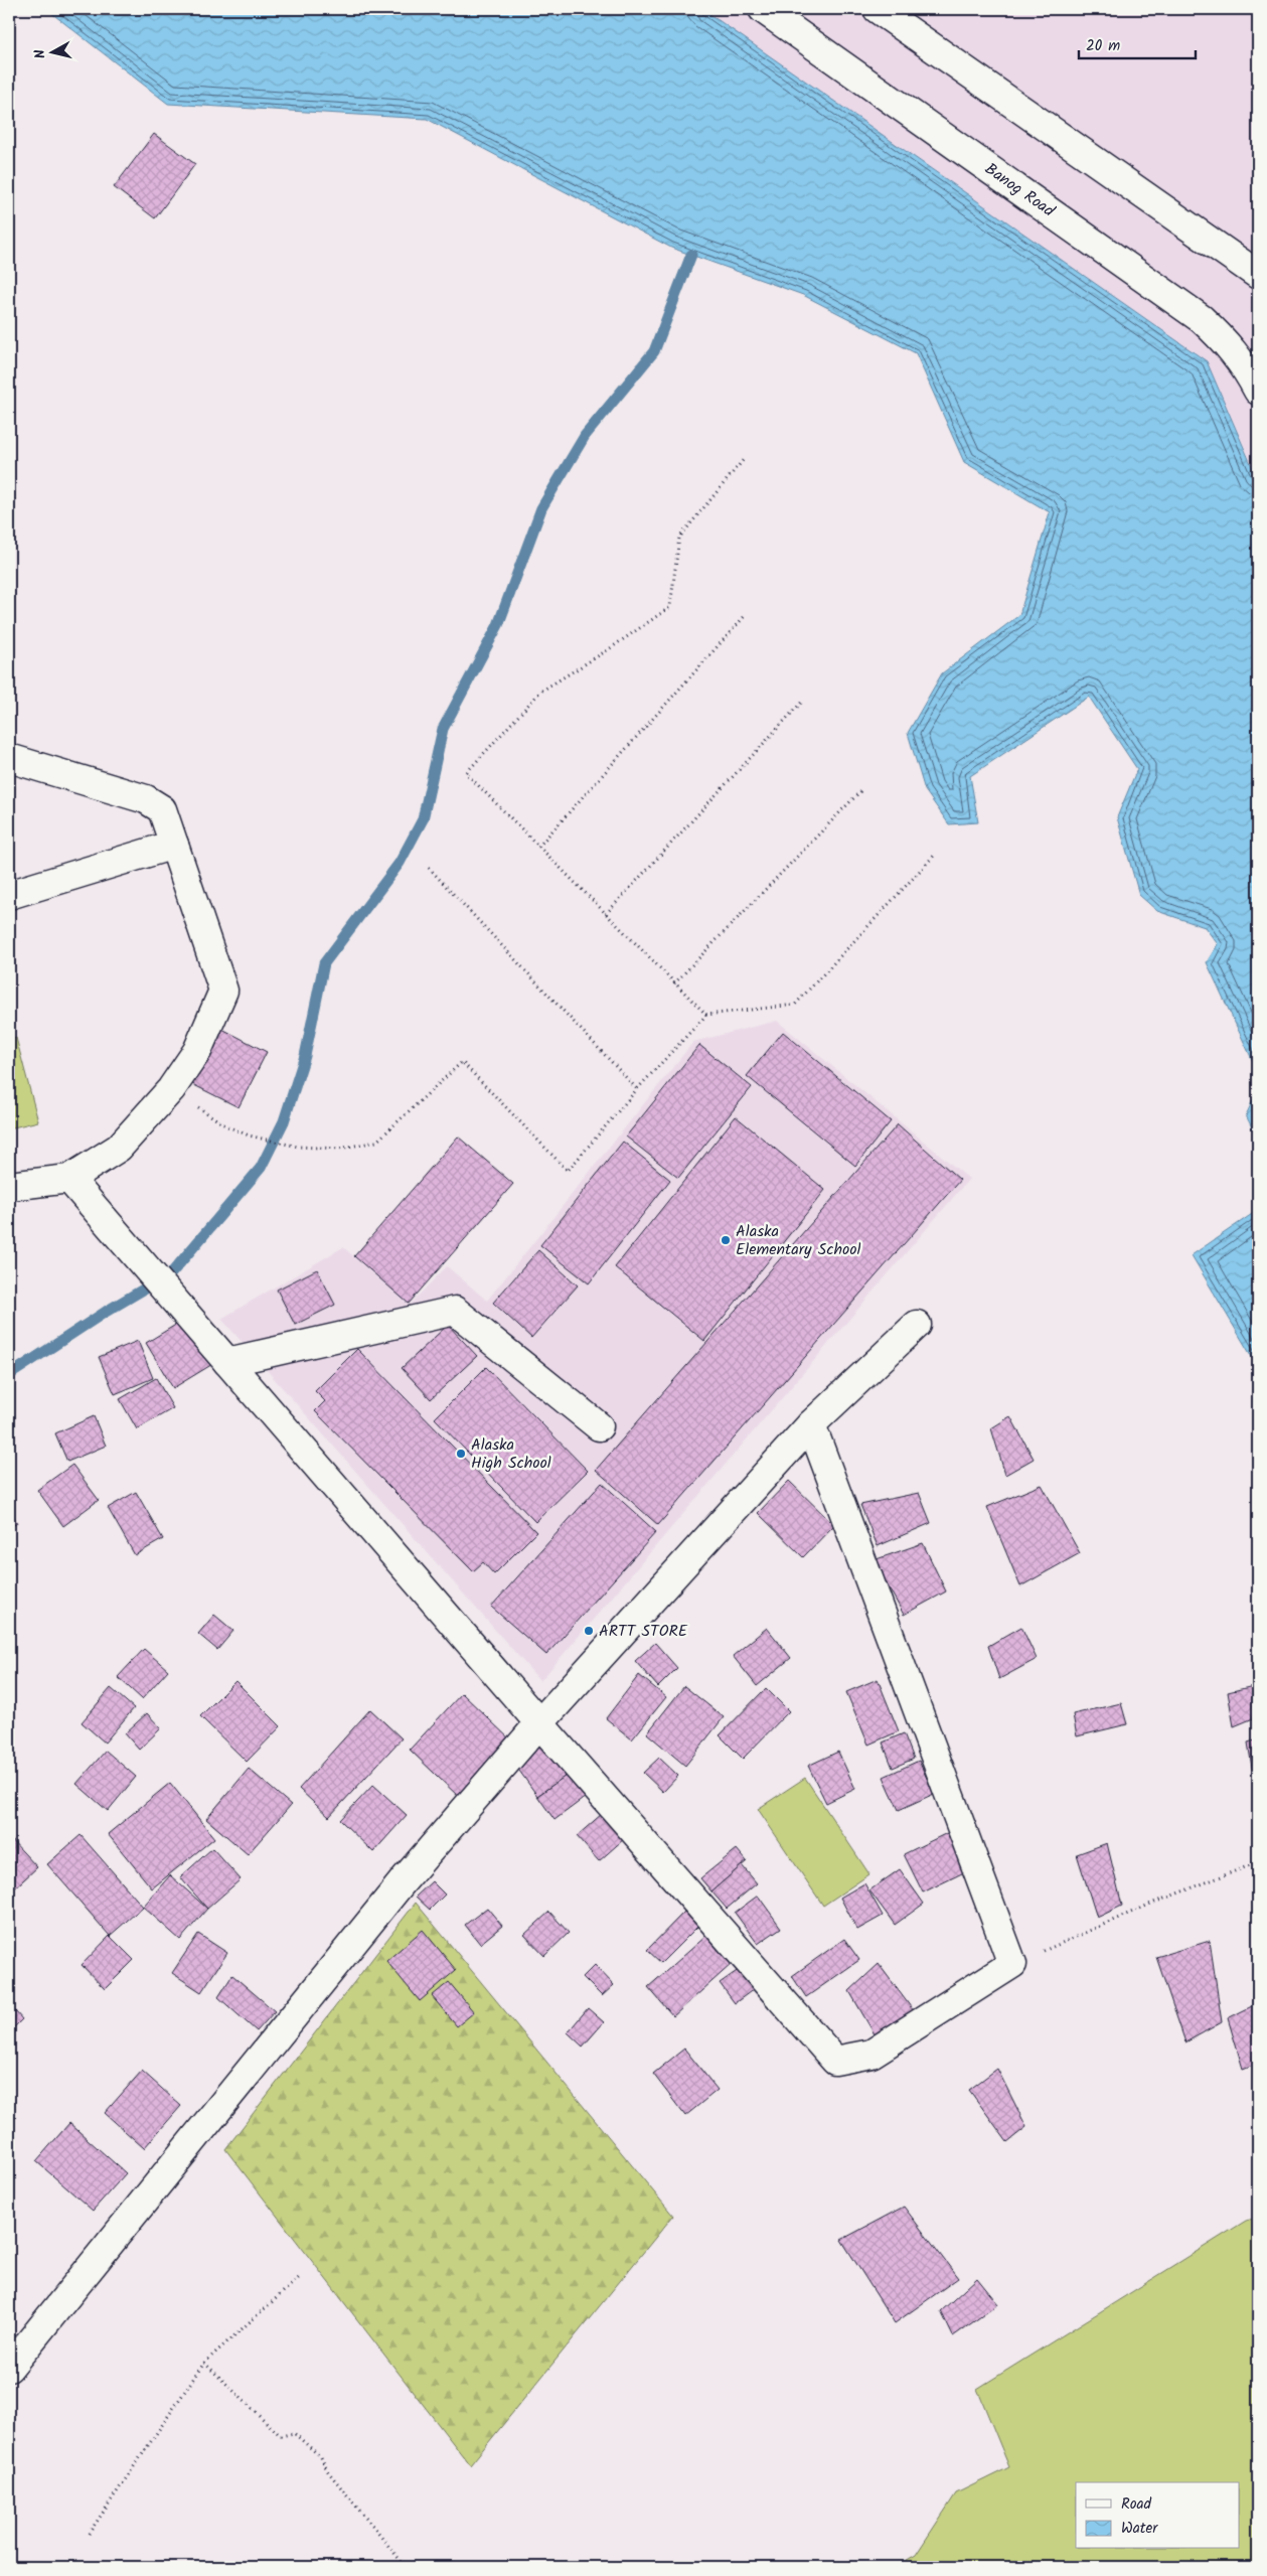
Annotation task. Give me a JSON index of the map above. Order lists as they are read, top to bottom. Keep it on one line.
{"streets":{"street":["Banog Road"]},"places":["Alaska Elementary School","Alaska High School","ARTT STORE"],"legend":["Road","Water"],"scale_bar":"20 m","north":"left"}
